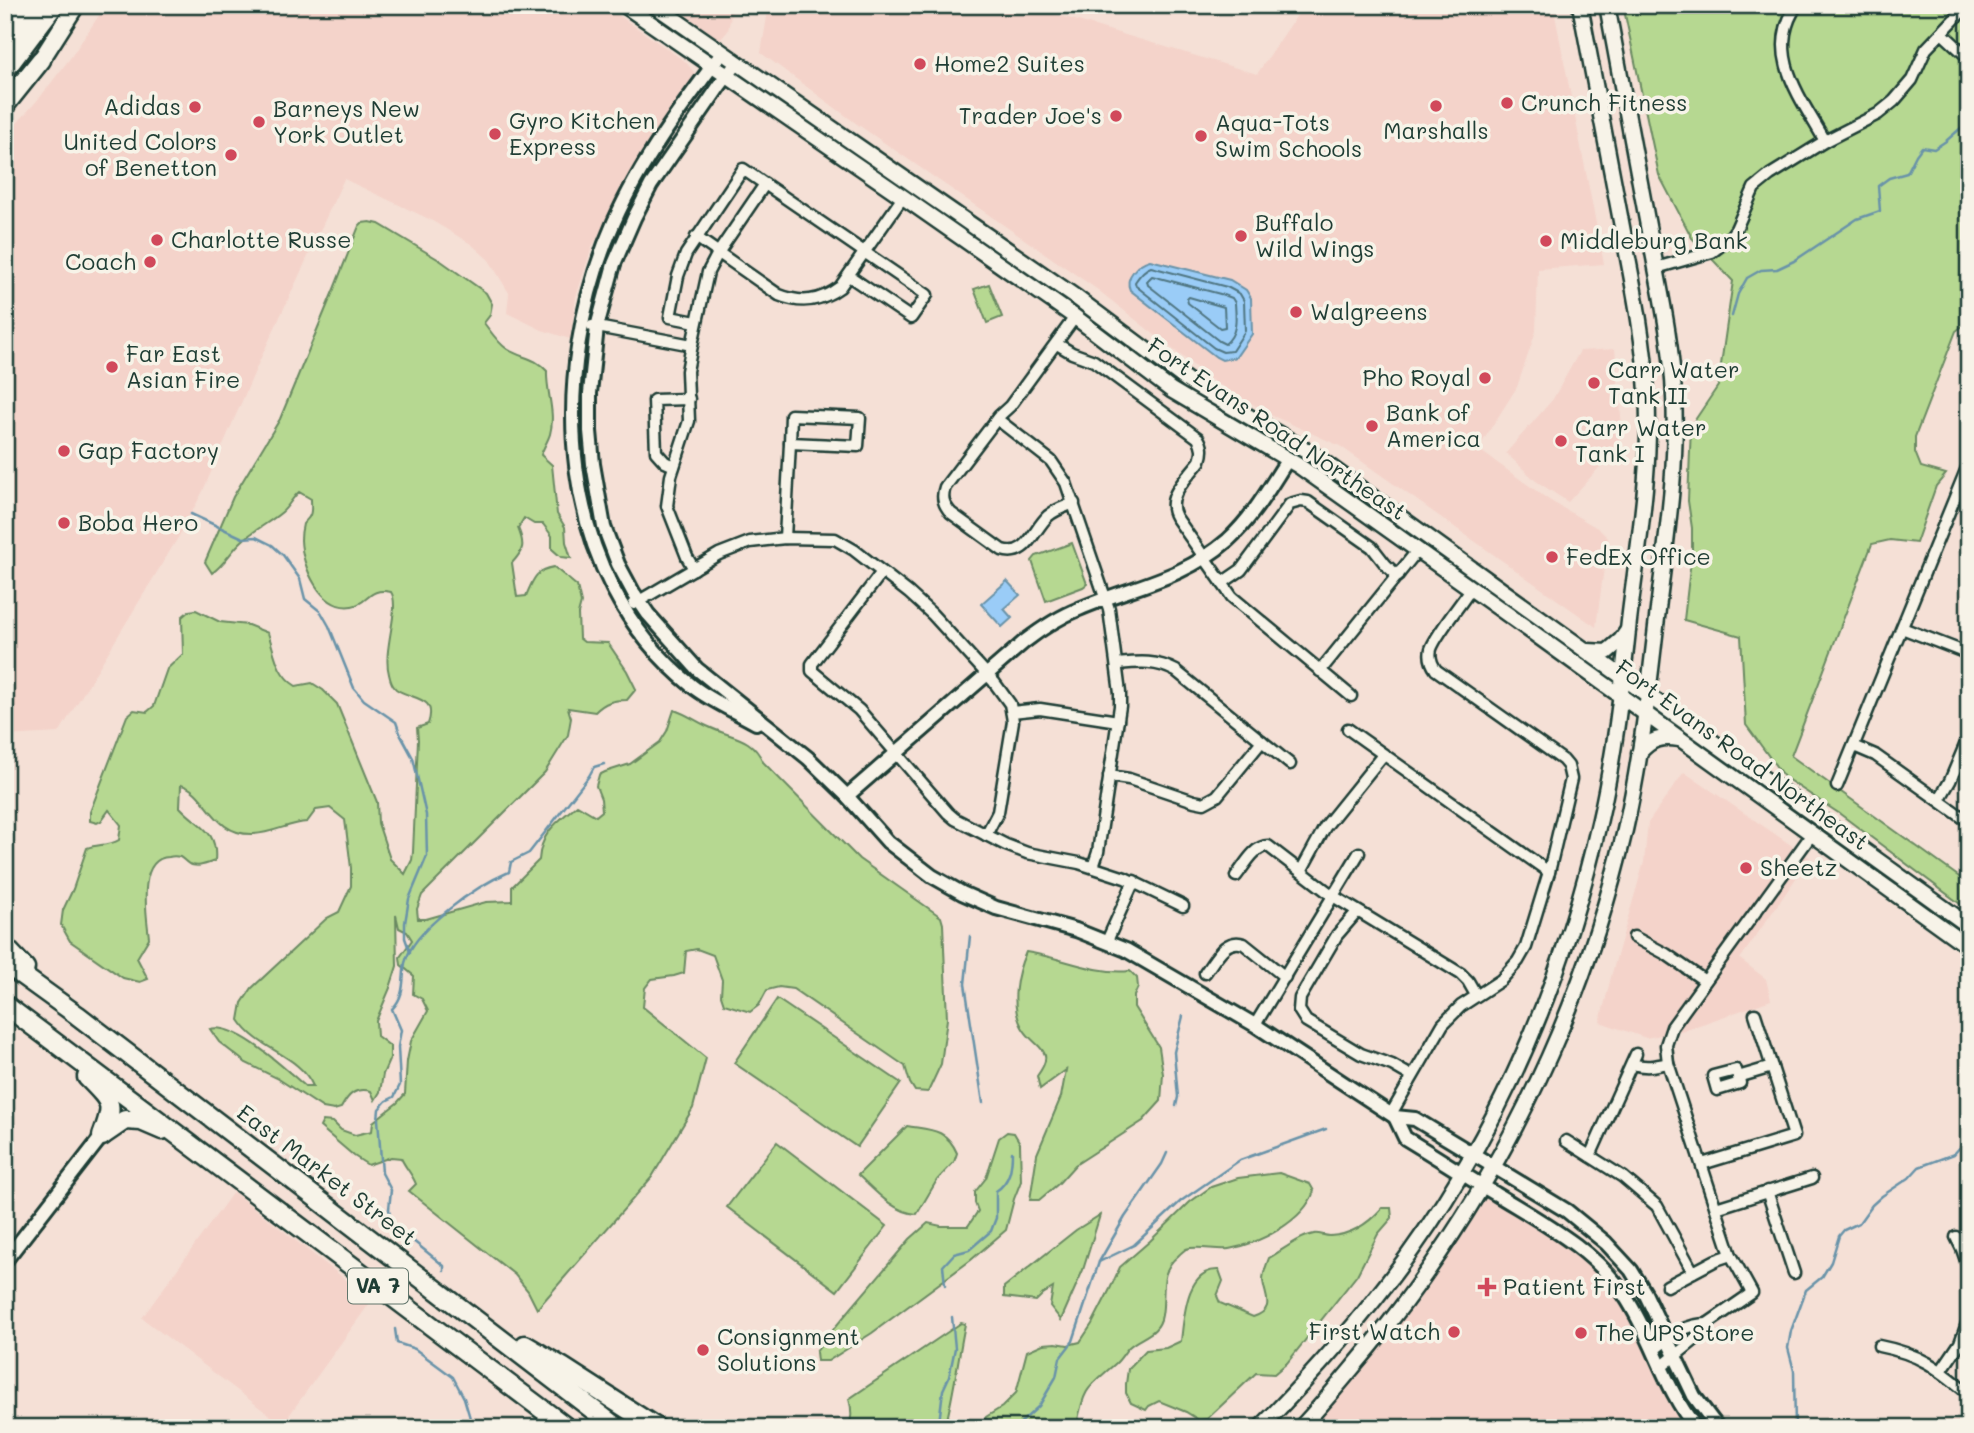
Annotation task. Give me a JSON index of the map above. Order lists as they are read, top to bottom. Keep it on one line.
{"streets":{"highway":["East Market Street","VA 7"],"main road":["Fort Evans Road Northeast"]},"crossings":[["East Market Street","VA 7"]],"places":{"other":["Home2 Suites","Crunch Fitness","Marshalls","Adidas","Trader Joe's","Barneys New York Outlet","Gyro Kitchen Express","Aqua-Tots Swim Schools","United Colors of Benetton","Buffalo Wild Wings","Charlotte Russe","Middleburg Bank","Coach","Walgreens","Far East Asian Fire","Pho Royal","Carr Water Tank II","Bank of America","Carr Water Tank I","Gap Factory","Boba Hero","FedEx Office","Sheetz","First Watch","The UPS Store","Consignment Solutions"],"health":["Patient First"]}}
